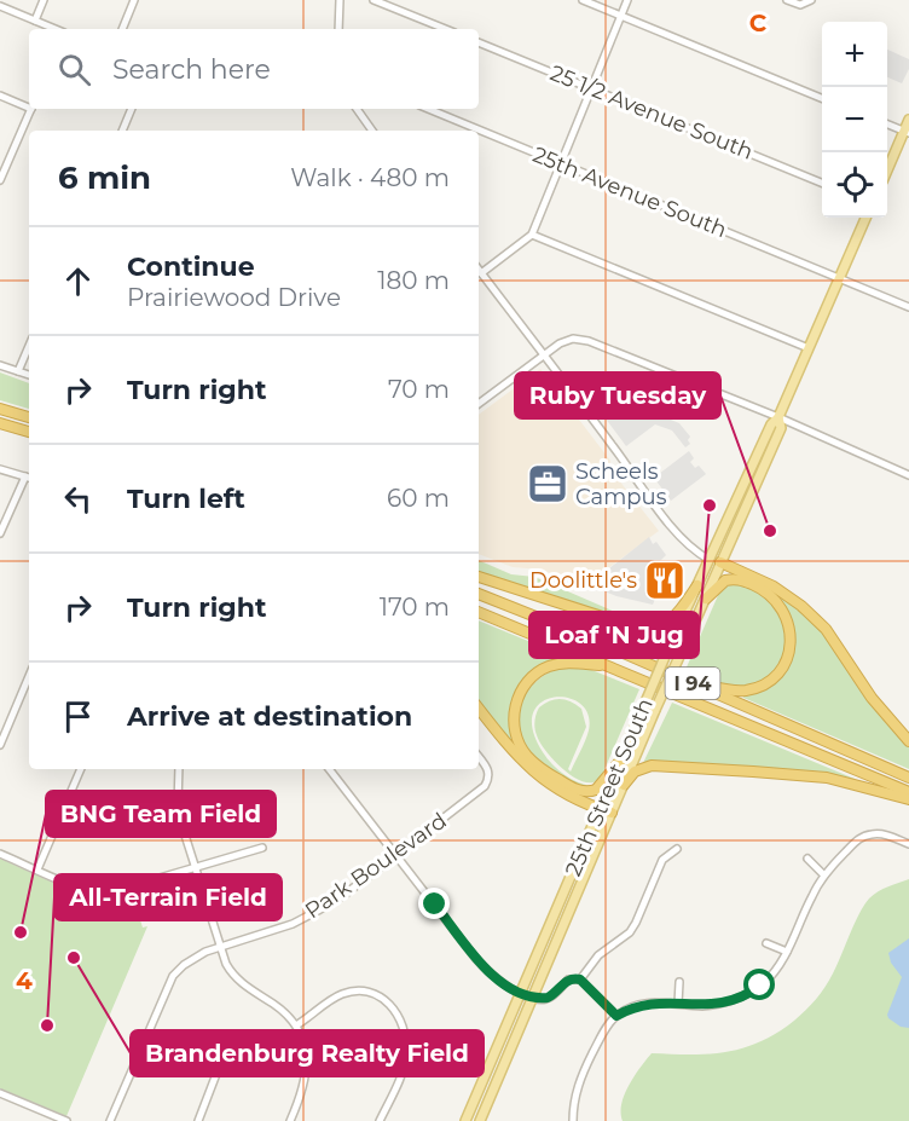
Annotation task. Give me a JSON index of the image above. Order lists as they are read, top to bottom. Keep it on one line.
{"streets":{"highway":["I 94"],"main road":["25th Street South"],"street":["25 1/2 Avenue South","25th Avenue South","Park Boulevard"]},"crossings":[["25th Avenue South","25th Street South"]],"places":{"office":["Scheels Campus"],"other":["Loaf 'N Jug","Ruby Tuesday","BNG Team Field","Brandenburg Realty Field","All-Terrain Field"],"restaurant":["Doolittle's"]},"page":{"map_buttons":["+","−"],"search":"Search here","heading":["6 min","Walk · 480 m"],"list":[["Continue","Prairiewood Drive","180 m"],["Turn right","70 m"],["Turn left","60 m"],["Turn right","170 m"],"Arrive at destination"]},"grid":{"columns":["C"],"rows":["4"]}}
